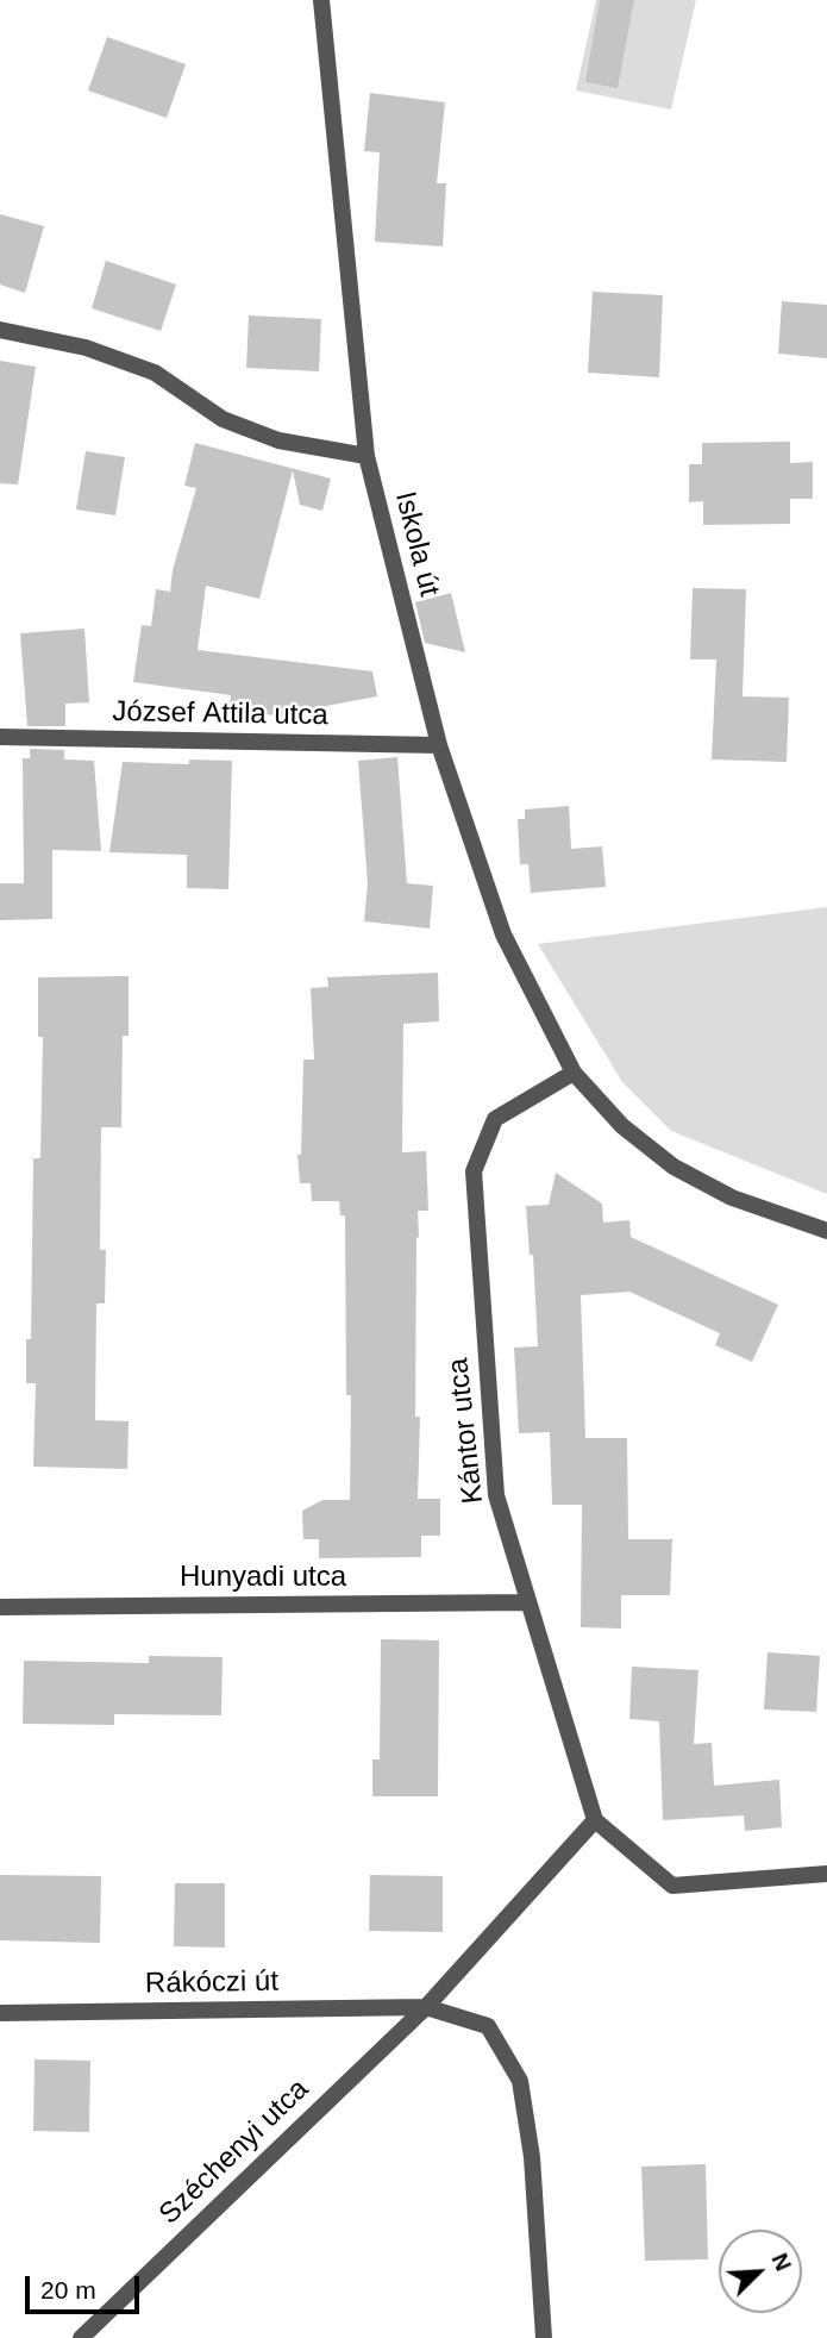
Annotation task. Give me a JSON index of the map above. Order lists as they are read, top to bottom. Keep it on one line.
{"streets":{"street":["Iskola út","József Attila utca","Kántor utca","Hunyadi utca","Rákóczi út","Széchenyi utca"]},"crossings":[["Iskola út","József Attila utca"],["Iskola út","Kántor utca"],["Kántor utca","Hunyadi utca"],["Kántor utca","Széchenyi utca"],["Rákóczi út","Széchenyi utca"]],"scale_bar":"20 m","north":"top right"}
